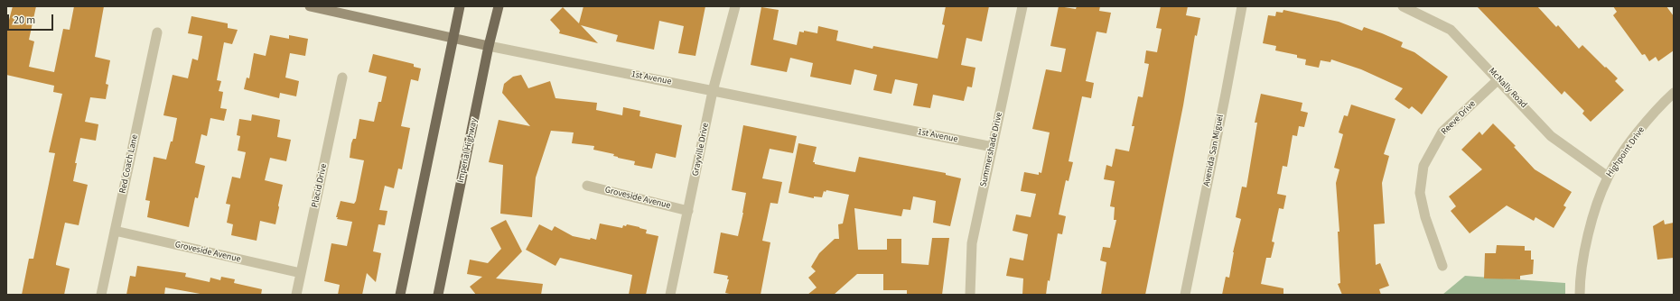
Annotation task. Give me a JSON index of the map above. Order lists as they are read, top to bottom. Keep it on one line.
{"streets":{"main road":["1st Avenue","Imperial Highway"],"street":["McNally Road","Reeve Drive","Grayville Drive","Summershade Drive","Avenida San Miguel","Highpoint Drive","Red Coach Lane","Placid Drive","Groveside Avenue"]},"crossings":[["1st Avenue","Grayville Drive"],["1st Avenue","Summershade Drive"],["1st Avenue","Imperial Highway"],["McNally Road","Reeve Drive"],["McNally Road","Highpoint Drive"],["Grayville Drive","Groveside Avenue"],["Red Coach Lane","Groveside Avenue"],["Placid Drive","Groveside Avenue"]],"scale_bar":"20 m"}
